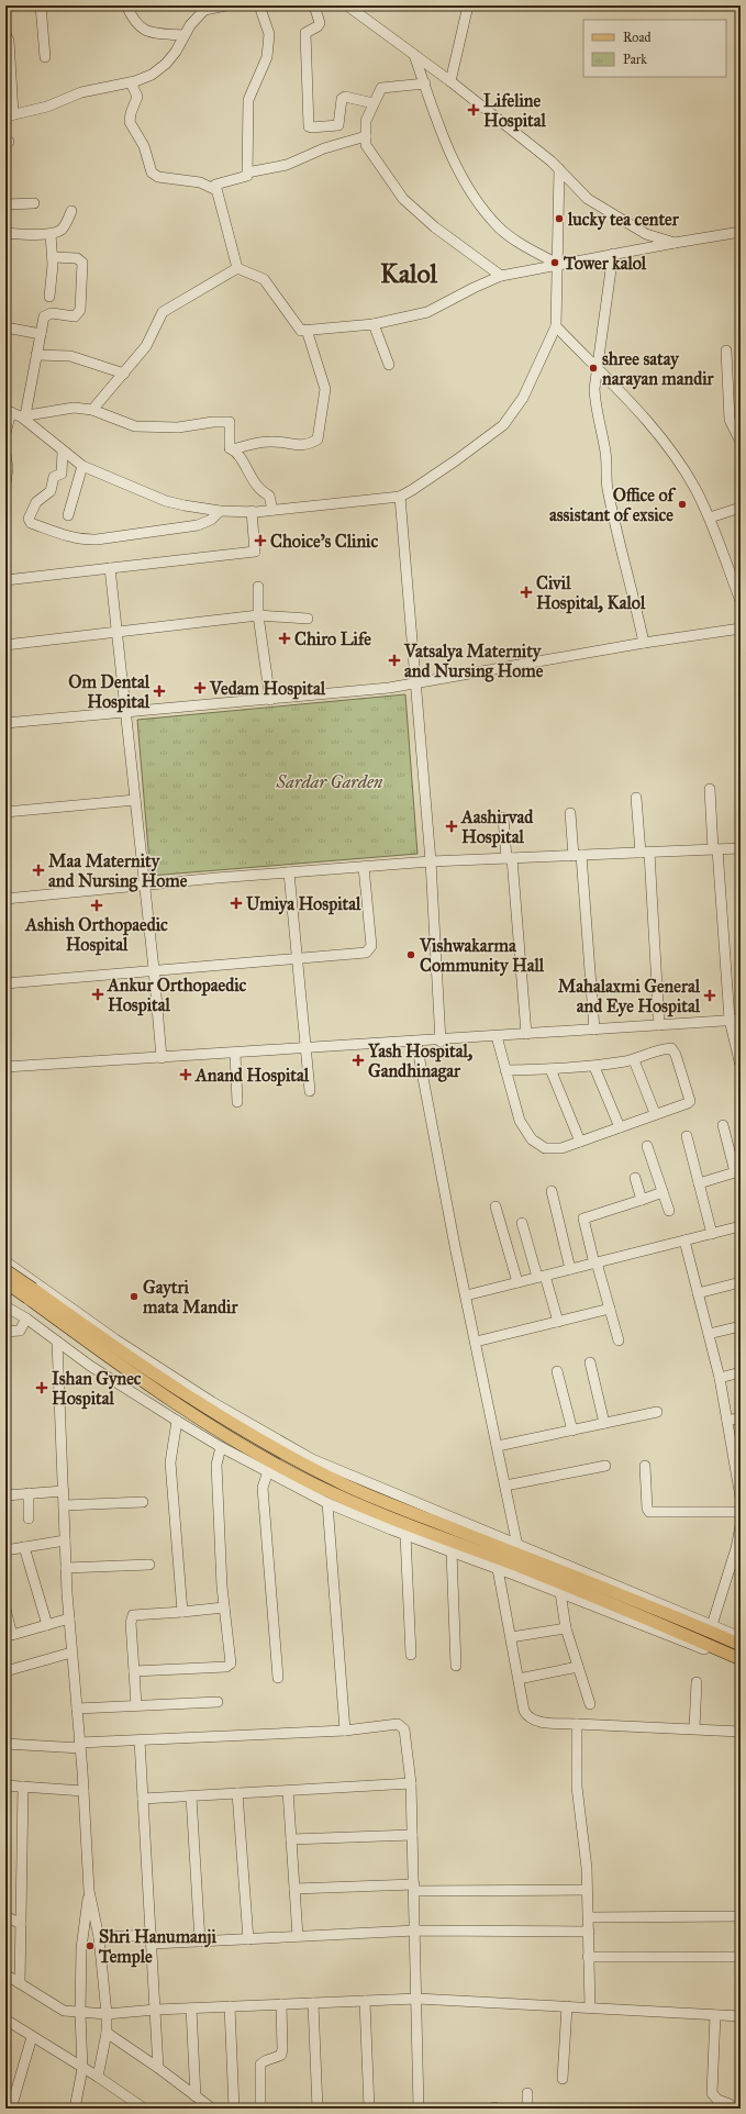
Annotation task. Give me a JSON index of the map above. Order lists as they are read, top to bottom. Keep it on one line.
{"districts":["Kalol"],"parks":["Sardar Garden"],"places":{"health":["Lifeline Hospital","Choice's Clinic","Civil Hospital, Kalol","Chiro Life","Vatsalya Maternity and Nursing Home","Vedam Hospital","Om Dental Hospital","Aashirvad Hospital","Maa Maternity and Nursing Home","Umiya Hospital","Ashish Orthopaedic Hospital","Ankur Orthopaedic Hospital","Mahalaxmi General and Eye Hospital","Yash Hospital, Gandhinagar","Anand Hospital","Ishan Gynec Hospital"],"other":["lucky tea center","Tower kalol","shree satay narayan mandir","Office of assistant of exsice","Vishwakarma Community Hall","Gaytri mata Mandir","Shri Hanumanji Temple"]},"legend":["Road","Park"]}
